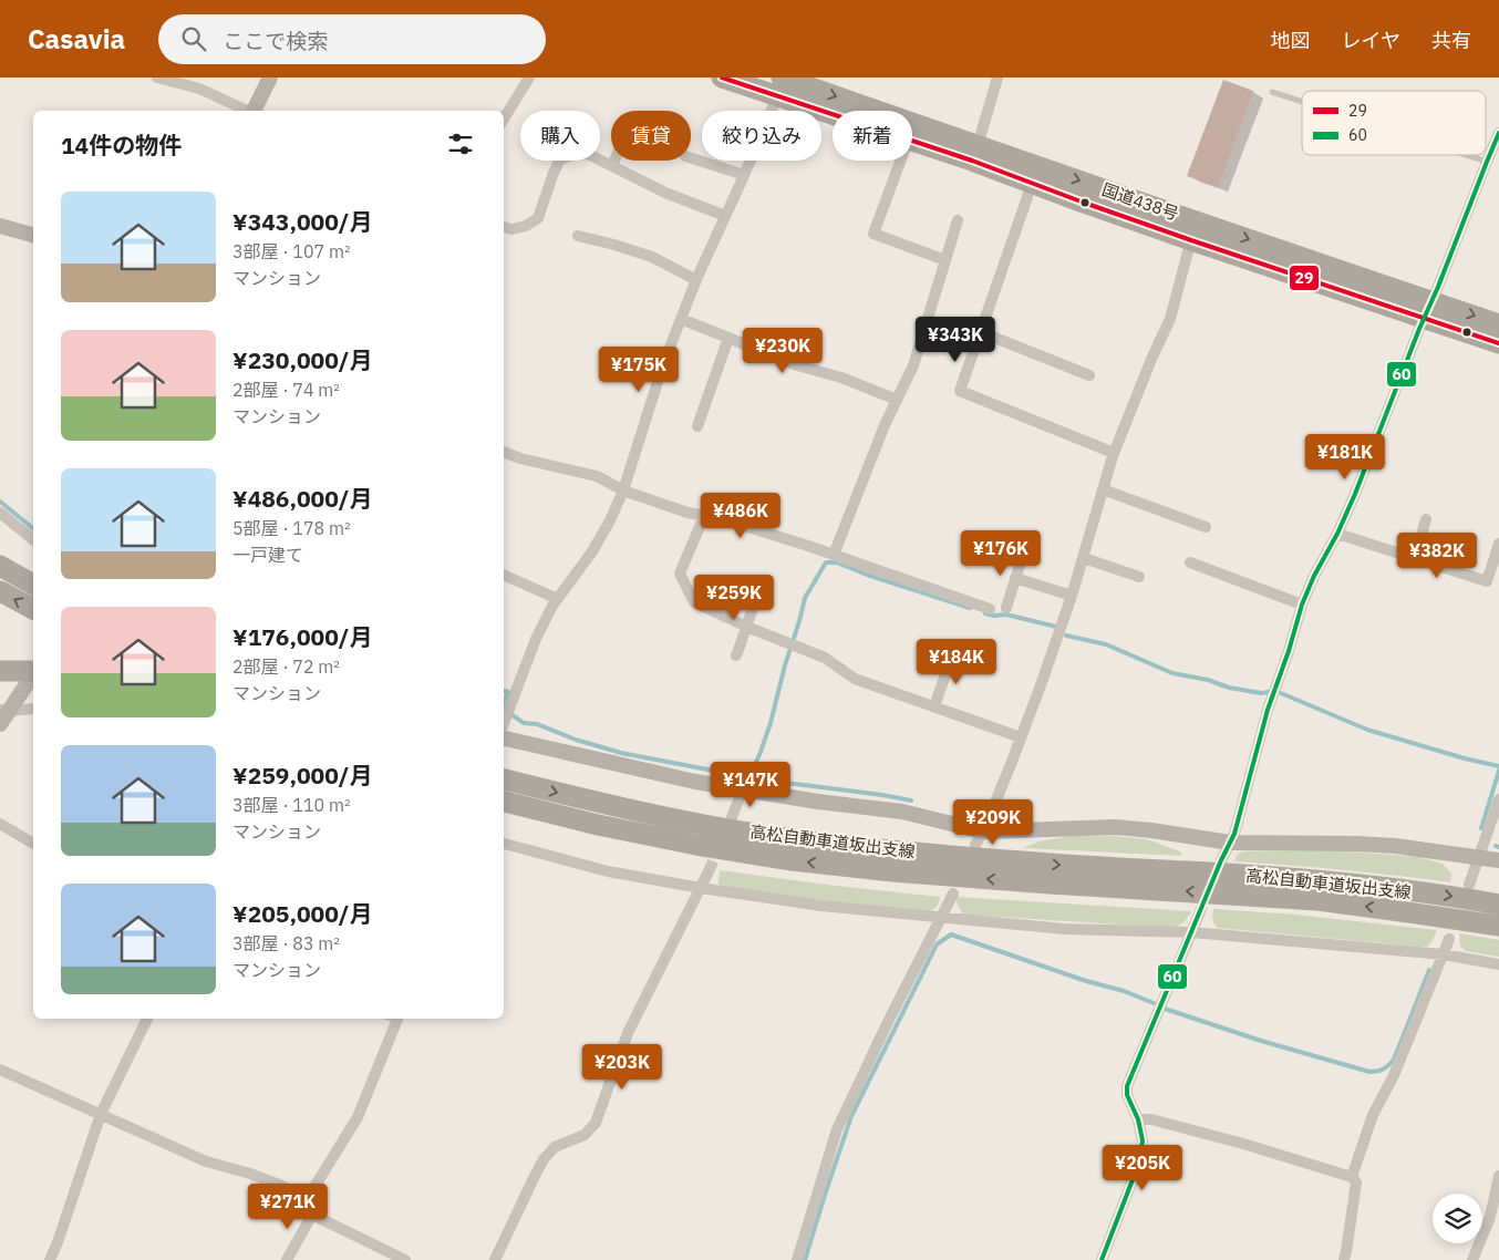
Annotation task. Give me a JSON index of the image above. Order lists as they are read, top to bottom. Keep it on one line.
{"streets":{"highway":["国道438号","高松自動車道坂出支線"]},"lines":["transit line 29","transit line 60"],"legend":["29","60"],"page":{"header":"Casavia","search":"ここで検索","nav":["地図","レイヤ","共有"],"chip":["購入","賃貸","絞り込み","新着"],"heading":"14件の物件","list":[{"name":"¥343,000/月","note":"3部屋 · 107 m² · マンション"},{"name":"¥230,000/月","note":"2部屋 · 74 m² · マンション"},{"name":"¥486,000/月","note":"5部屋 · 178 m² · 一戸建て"},{"name":"¥176,000/月","note":"2部屋 · 72 m² · マンション"},{"name":"¥259,000/月","note":"3部屋 · 110 m² · マンション"},{"name":"¥205,000/月","note":"3部屋 · 83 m² · マンション"}],"price":["¥343K","¥230K","¥175K","¥181K","¥486K","¥176K","¥382K","¥259K","¥184K","¥147K","¥209K","¥203K","¥205K","¥271K"]}}
